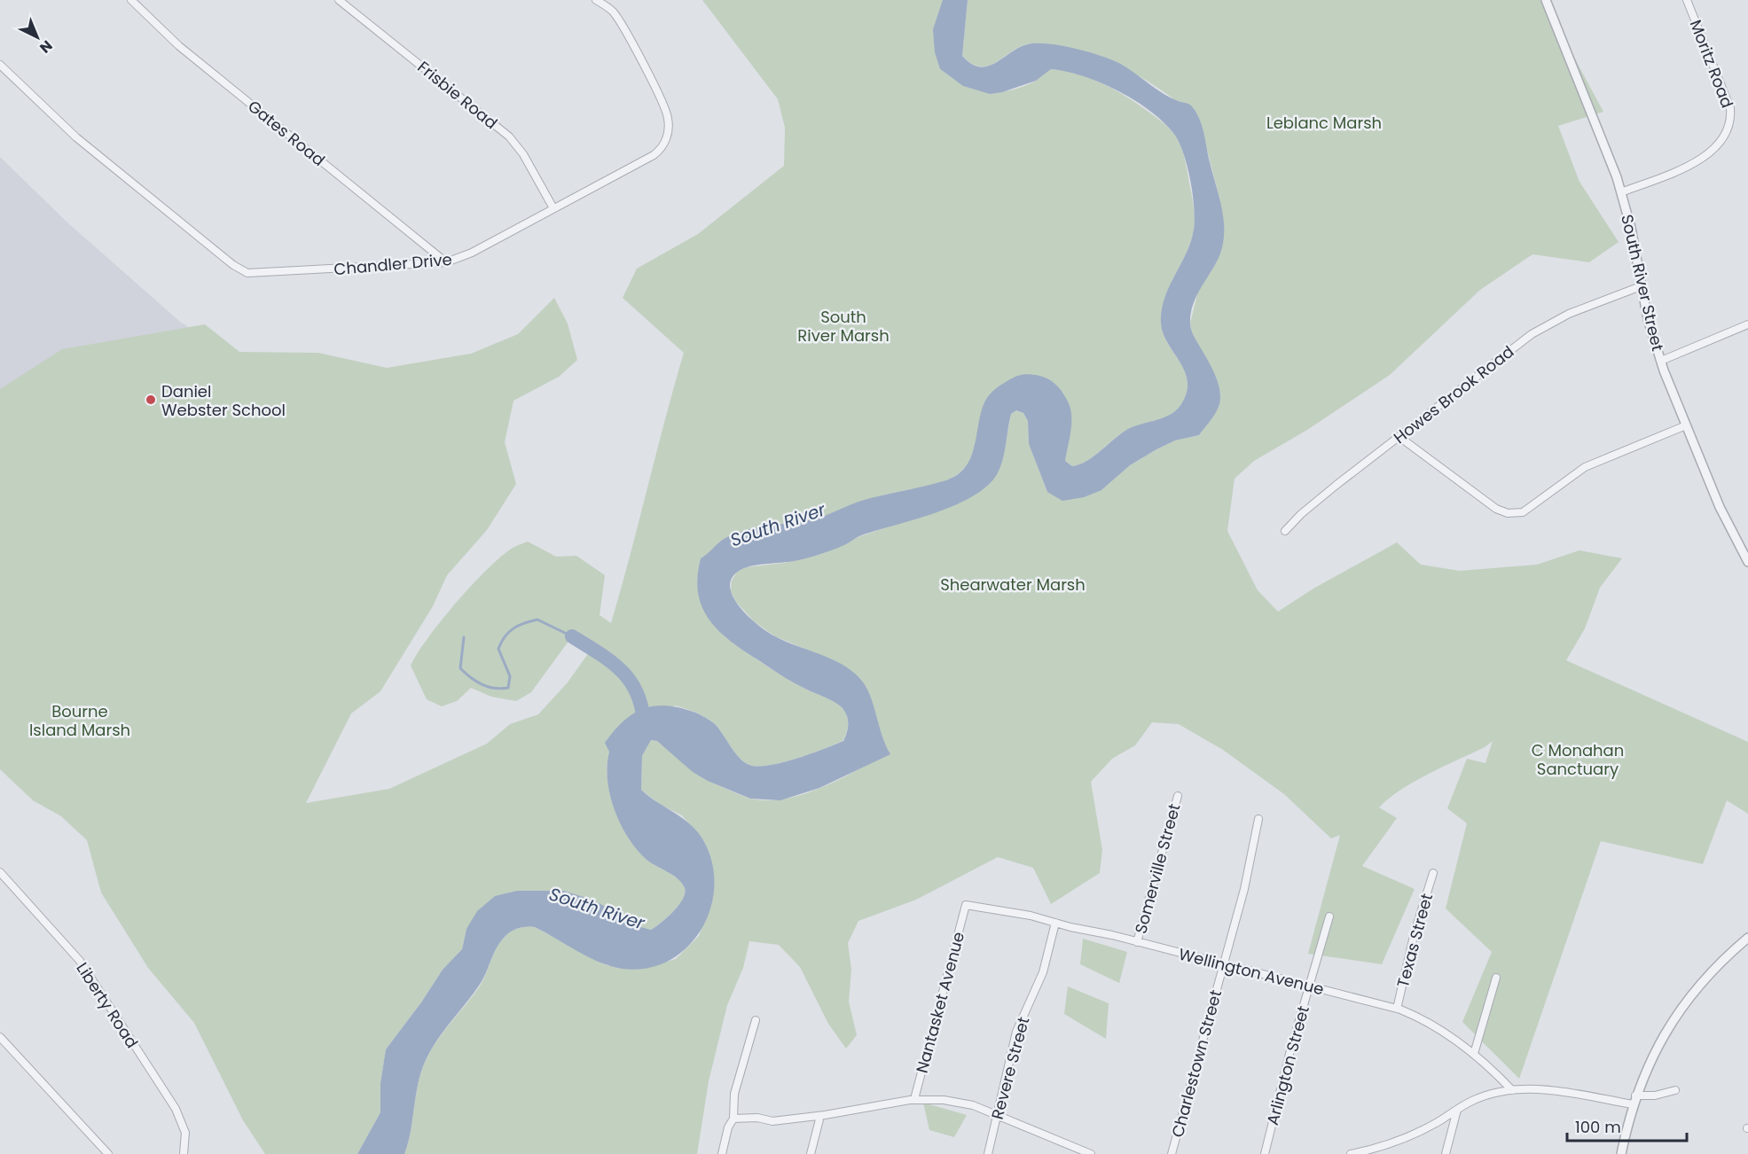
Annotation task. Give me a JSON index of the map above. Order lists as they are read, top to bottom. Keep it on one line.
{"streets":{"street":["Moritz Road","Frisbie Road","Gates Road","Chandler Drive","South River Street","Howes Brook Road","Somerville Street","Texas Street","Wellington Avenue","Nantasket Avenue","Liberty Road","Charlestown Street","Arlington Street","Revere Street"]},"crossings":[["Moritz Road","South River Street"],["Frisbie Road","Chandler Drive"],["Gates Road","Chandler Drive"],["South River Street","Howes Brook Road"],["Somerville Street","Wellington Avenue"],["Texas Street","Wellington Avenue"],["Wellington Avenue","Nantasket Avenue"],["Wellington Avenue","Charlestown Street"],["Wellington Avenue","Arlington Street"],["Wellington Avenue","Revere Street"]],"water":["South River"],"parks":["Leblanc Marsh","South River Marsh","Shearwater Marsh","Bourne Island Marsh","C Monahan Sanctuary"],"places":["Daniel Webster School"],"scale_bar":"100 m","north":"bottom right"}
